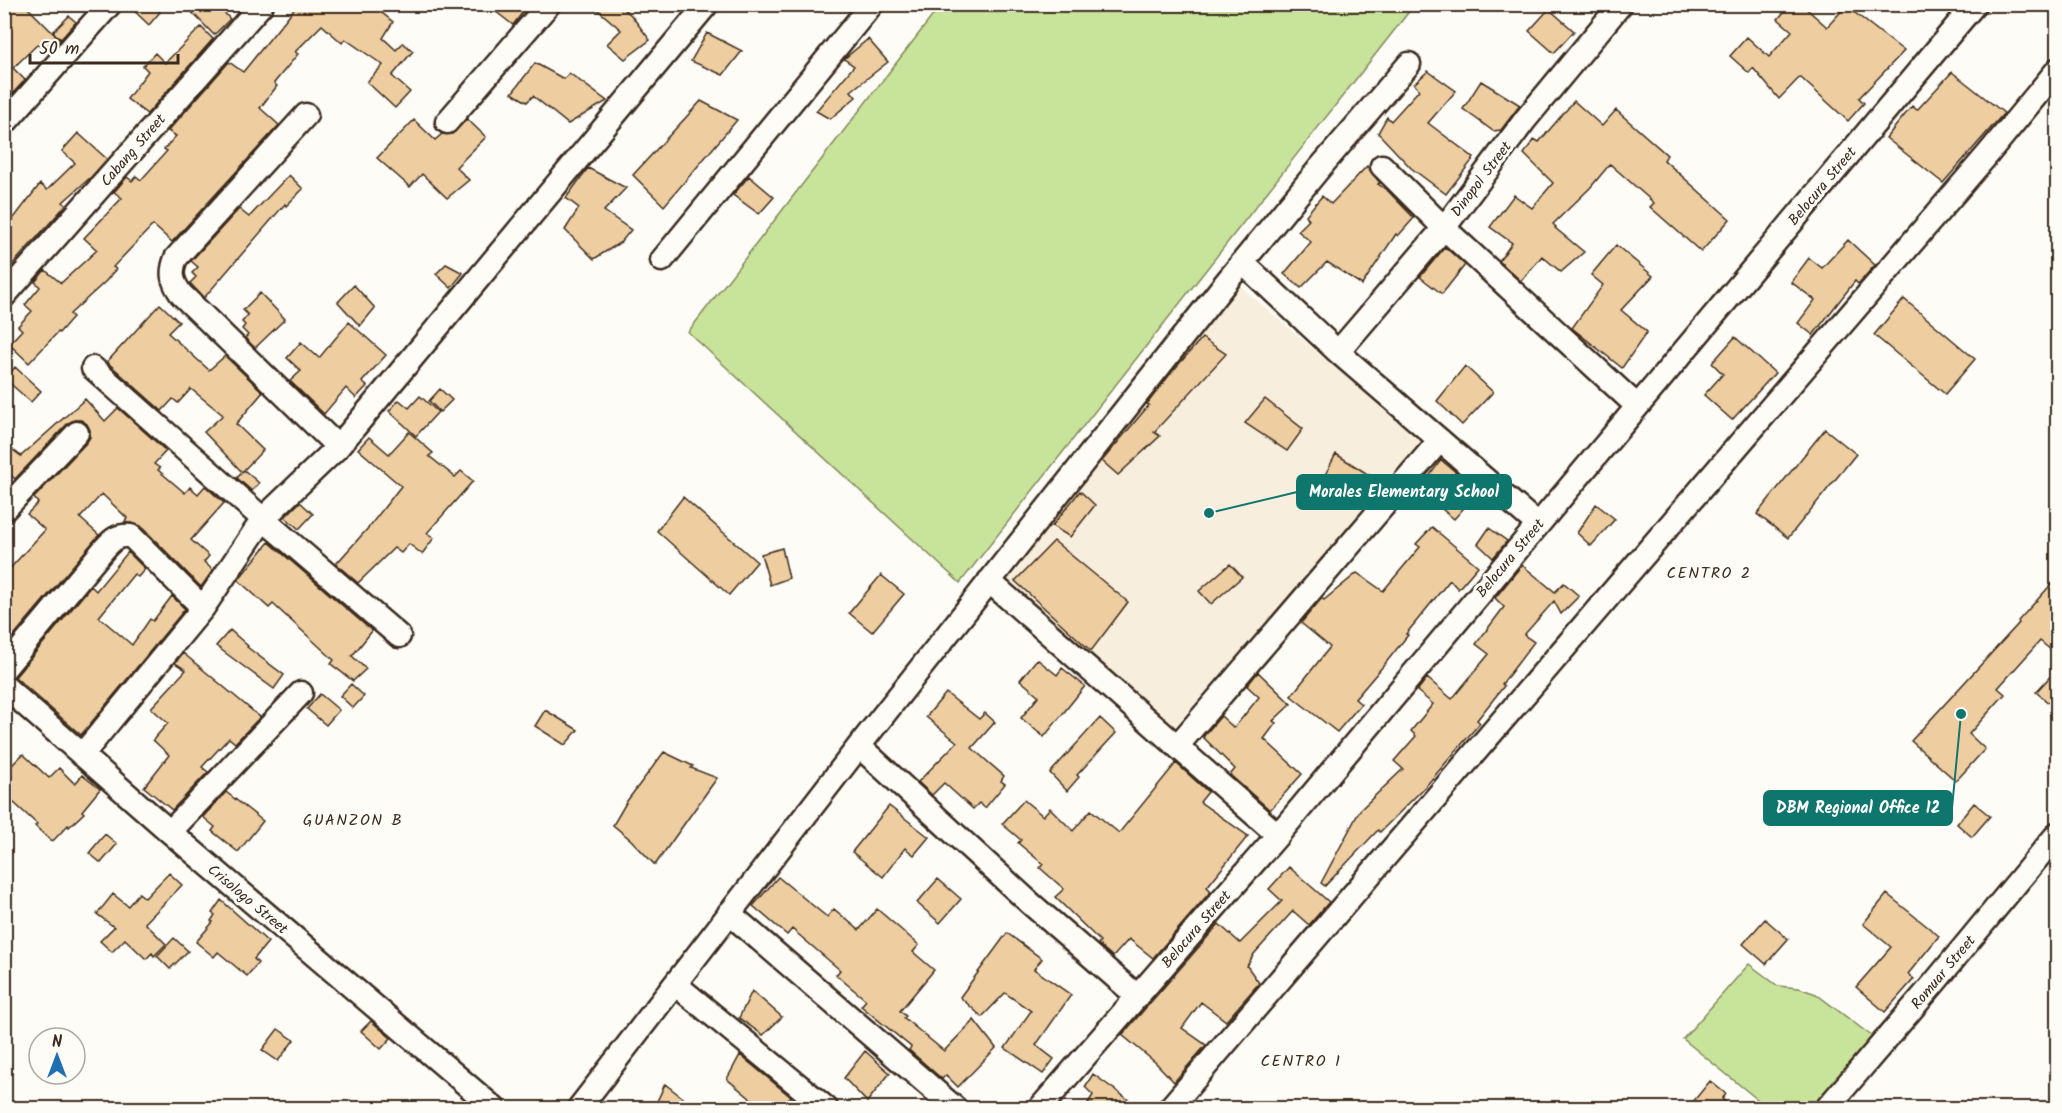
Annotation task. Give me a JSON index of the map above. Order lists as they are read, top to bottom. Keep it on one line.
{"streets":{"street":["Cabang Street","Dinopol Street","Belocura Street","Crisologo Street","Romuar Street"]},"districts":["CENTRO 2","GUANZON B","CENTRO 1"],"places":["Morales Elementary School","DBM Regional Office 12"],"scale_bar":"50 m","north":"top"}
